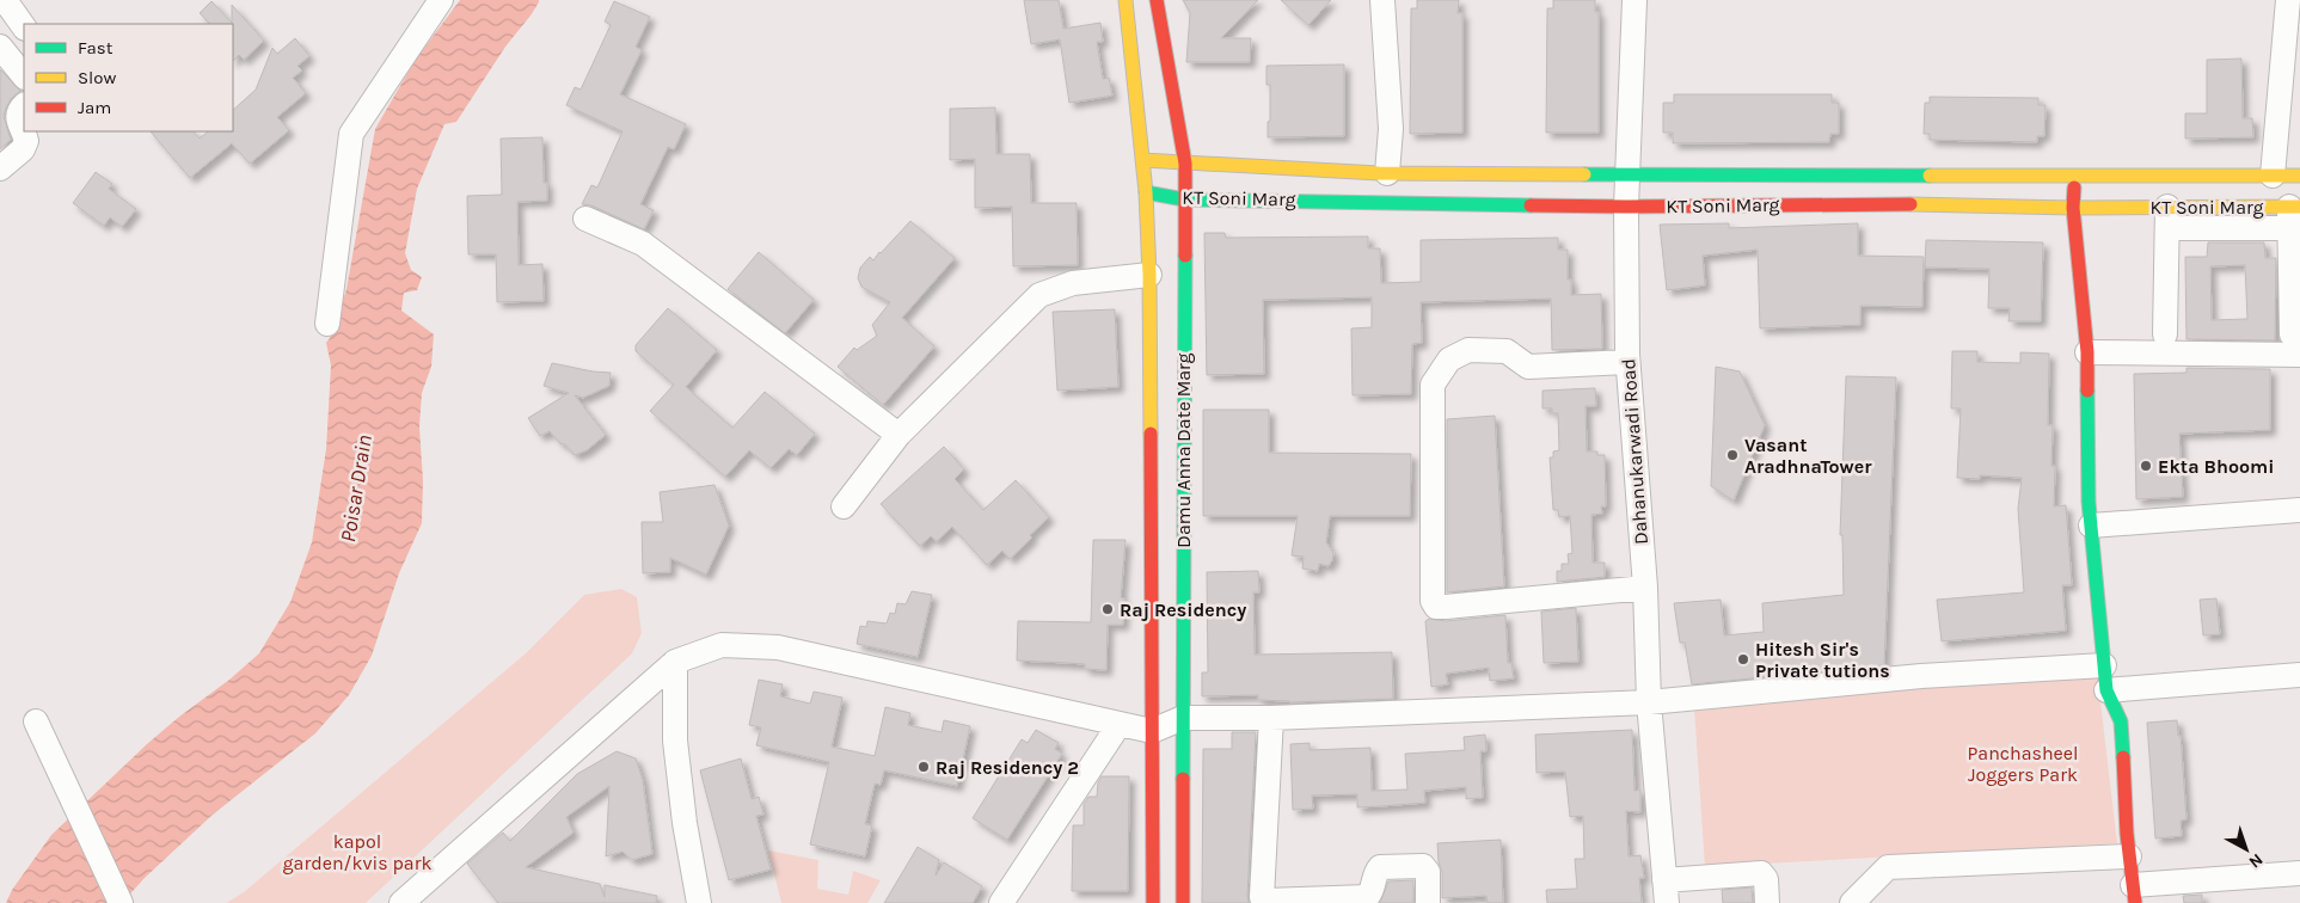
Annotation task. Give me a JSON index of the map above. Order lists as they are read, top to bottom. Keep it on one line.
{"streets":{"street":["KT Soni Marg","Damu Anna Date Marg","Dahanukarwadi Road"]},"crossings":[["KT Soni Marg","Damu Anna Date Marg"],["KT Soni Marg","Dahanukarwadi Road"]],"water":["Poisar Drain"],"parks":["Panchasheel Joggers Park","kapol garden/kvis park"],"places":["Vasant AradhnaTower","Ekta Bhoomi","Raj Residency","Hitesh Sir's Private tutions","Raj Residency 2"],"legend":["Fast","Slow","Jam"],"north":"bottom right"}
